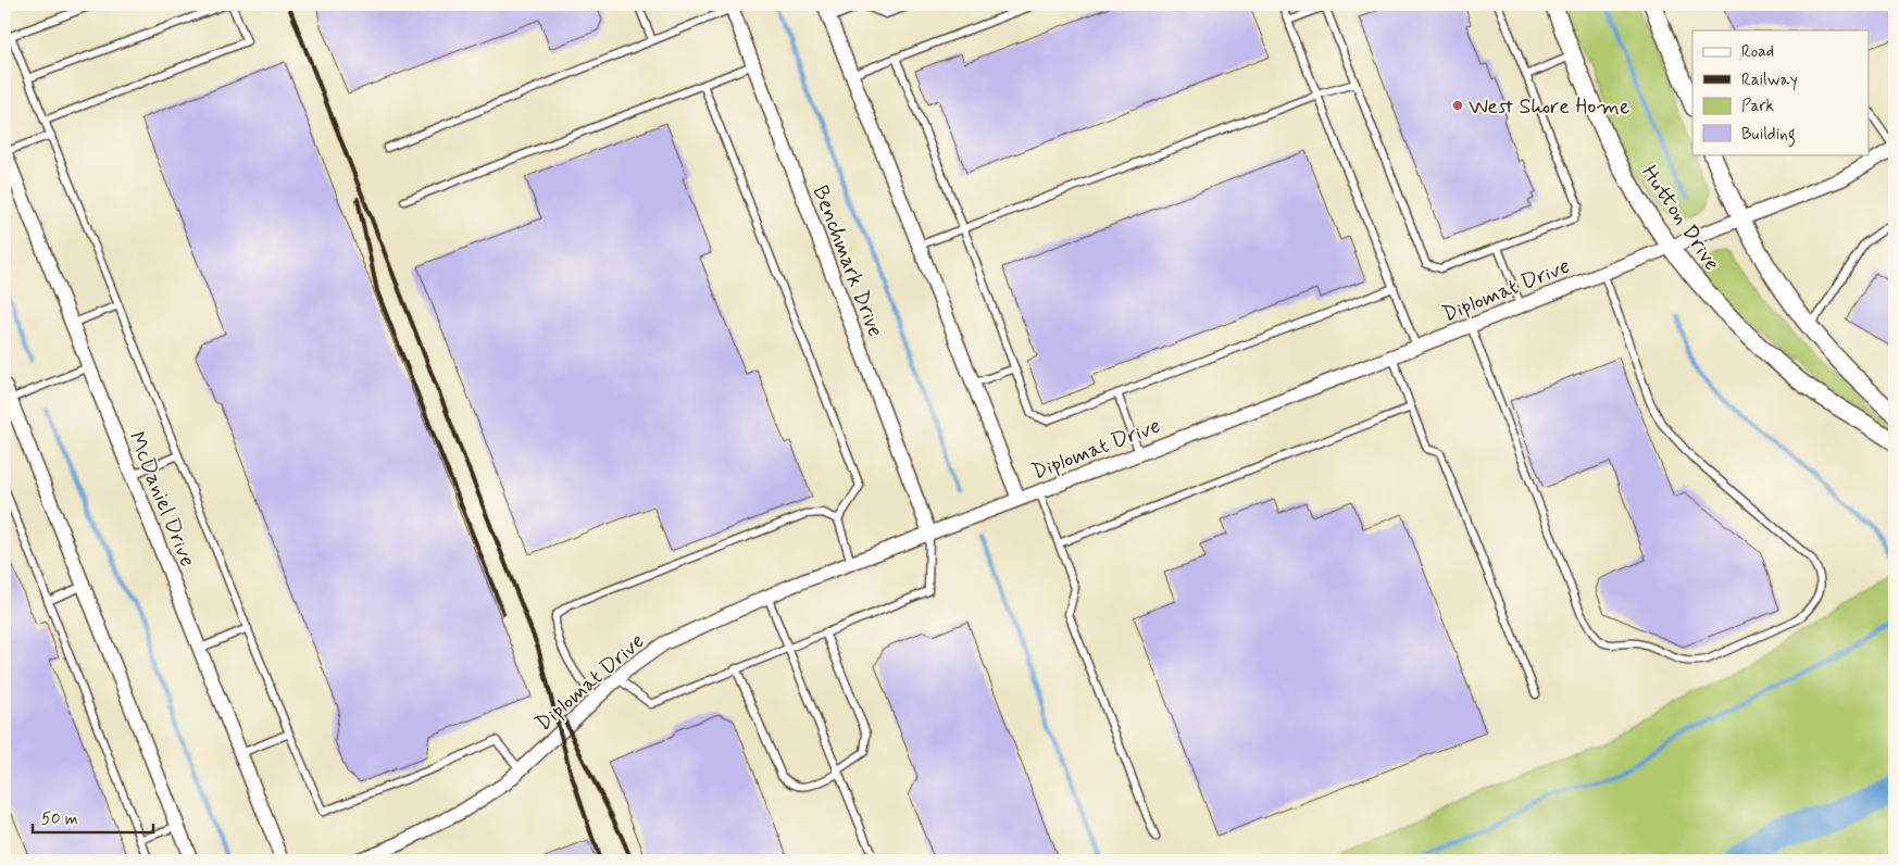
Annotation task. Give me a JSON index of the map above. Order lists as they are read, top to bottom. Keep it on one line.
{"streets":{"street":["Hutton Drive","Benchmark Drive","Diplomat Drive","McDaniel Drive"]},"crossings":[["Hutton Drive","Diplomat Drive"],["Benchmark Drive","Diplomat Drive"]],"places":["West Shore Home"],"legend":["Road","Railway","Park","Building"],"scale_bar":"50 m"}
